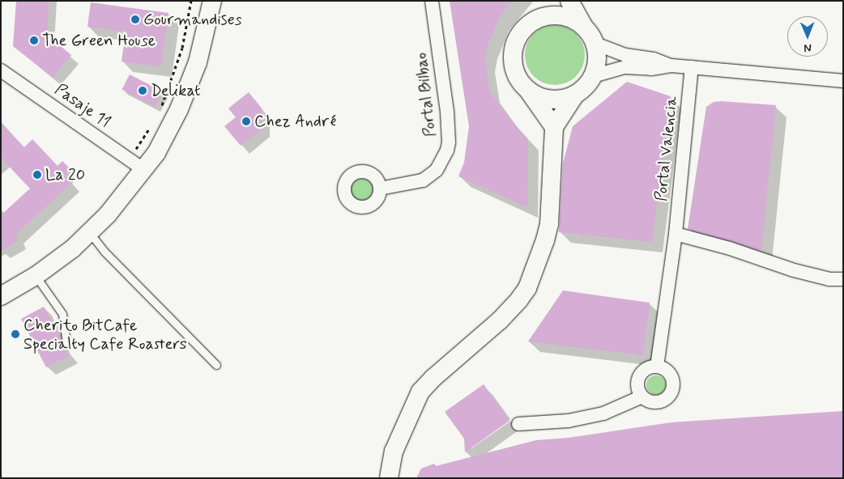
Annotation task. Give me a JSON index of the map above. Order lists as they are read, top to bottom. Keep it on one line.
{"streets":{"street":["Portal Bilbao","Pasaje 11","Portal Valencia"]},"places":["Gourmandises","The Green House","Delikat","Chez André","La 20","Cherito BitCafe Specialty Cafe Roasters"],"north":"bottom"}
